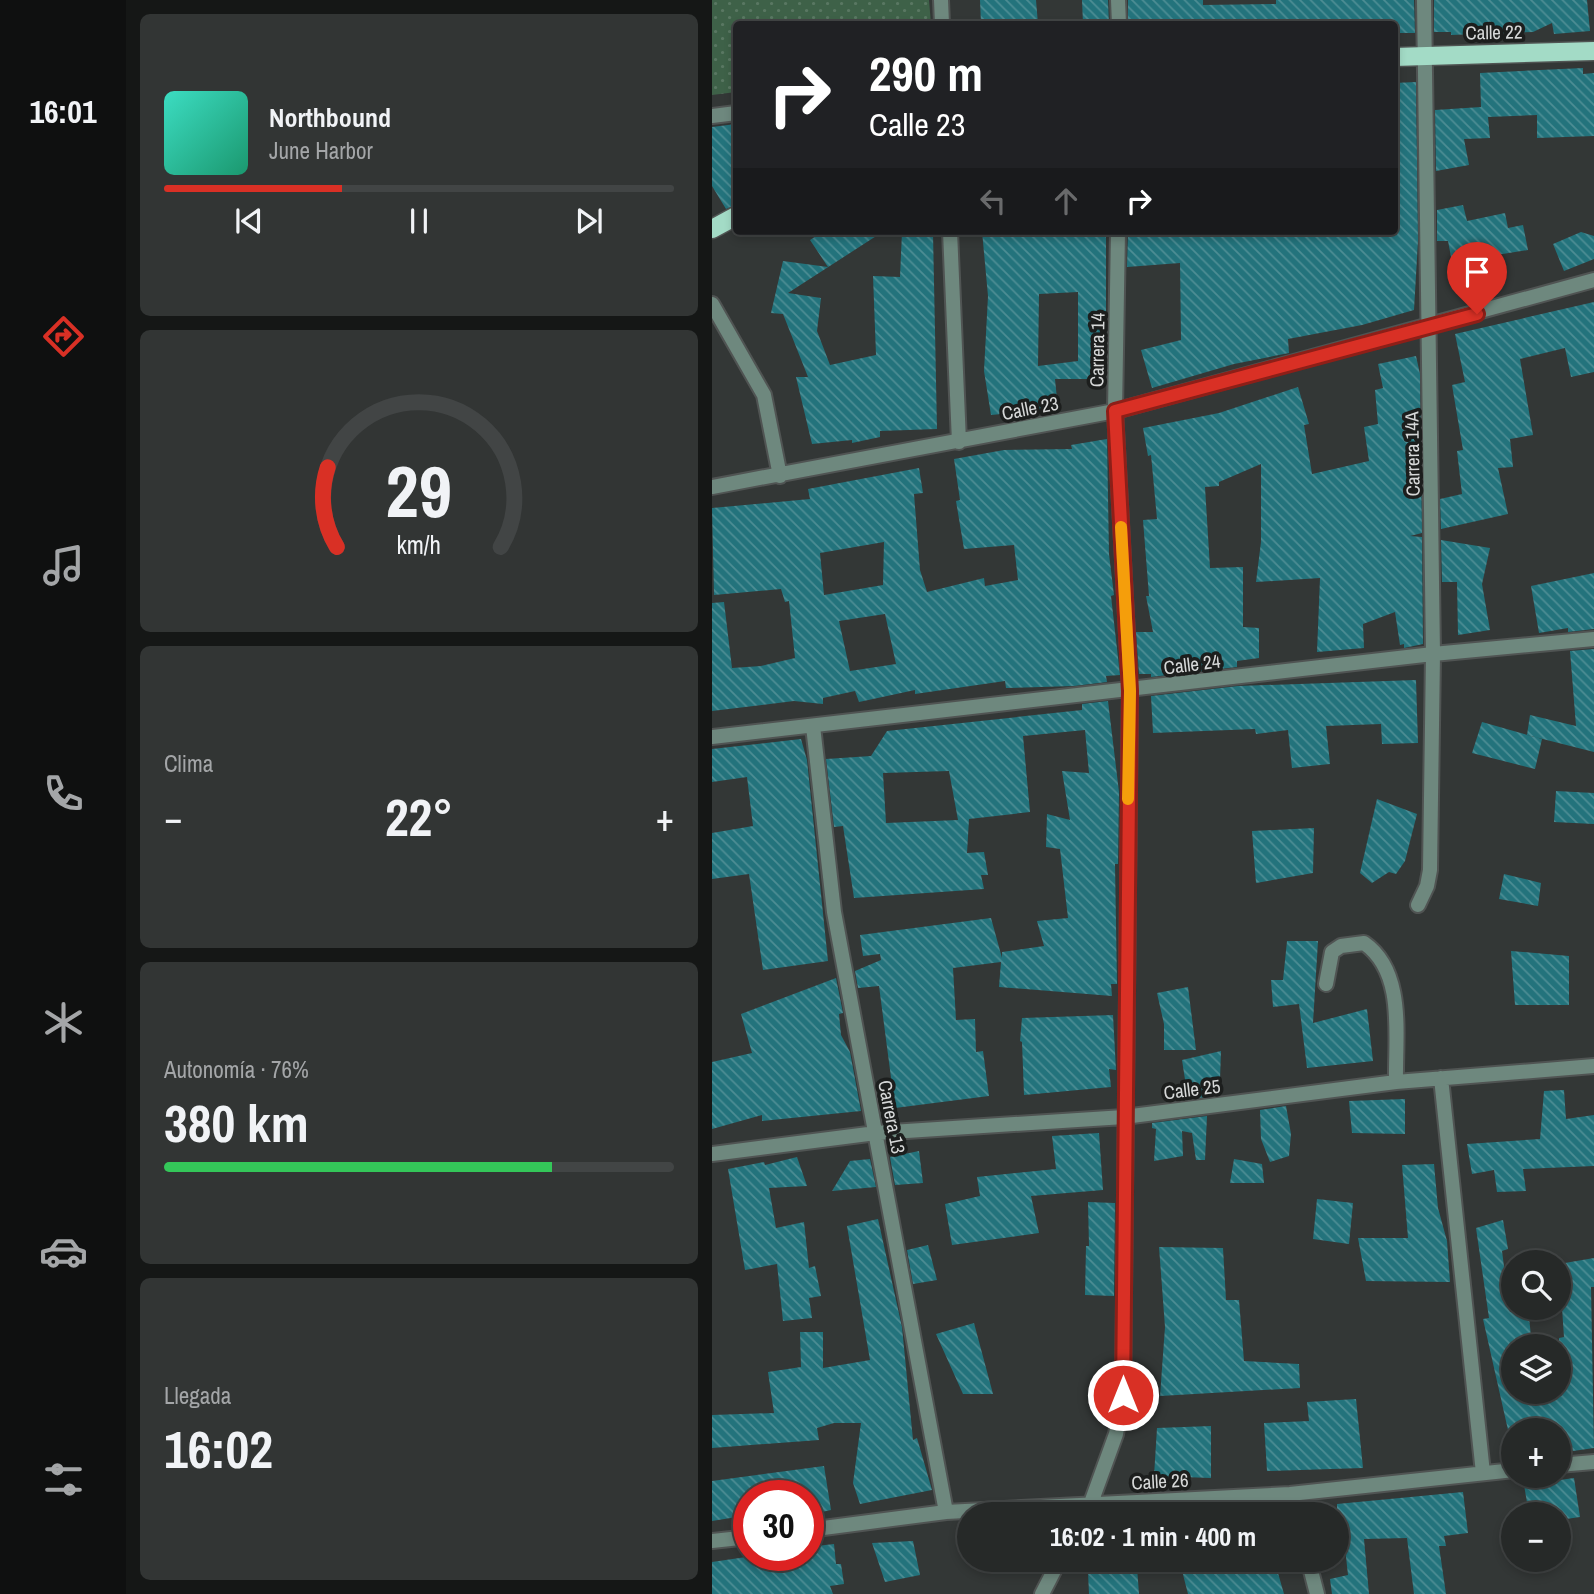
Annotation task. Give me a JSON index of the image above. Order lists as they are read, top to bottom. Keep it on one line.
{"streets":{"main road":["Calle 22"],"street":["Carrera 14","Calle 23","Carrera 14A","Calle 24","Calle 25","Carrera 13","Calle 26"]},"crossings":[["Calle 22","Carrera 14A"],["Carrera 14","Calle 23"],["Carrera 14","Calle 24"],["Carrera 14","Calle 25"],["Calle 23","Carrera 14A"],["Carrera 14A","Calle 24"],["Calle 24","Carrera 13"],["Calle 25","Carrera 13"],["Carrera 13","Calle 26"]],"page":{"tabs":"16:01","turn":["290 m","Calle 23"],"song":["Northbound","June Harbor"],"tile":["Clima",["Autonomía · 76%","380 km"],["Llegada","16:02"]],"heat":["−","22°","+"],"map_buttons":["+","−"],"limit":"30","trip":"16:02 · 1 min · 400 m","gauge":["29","km/h"]}}
